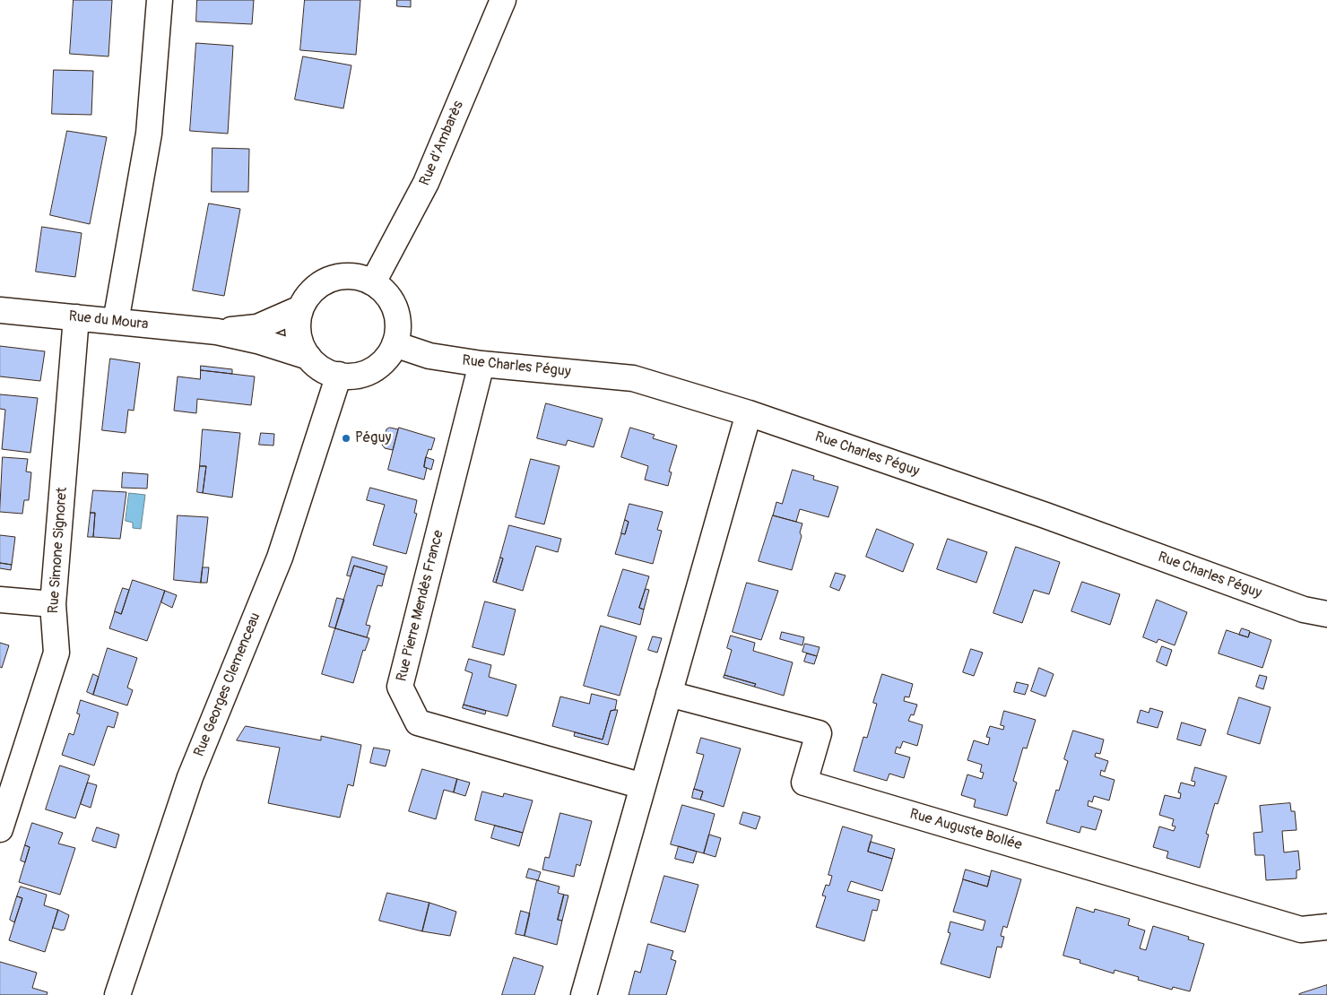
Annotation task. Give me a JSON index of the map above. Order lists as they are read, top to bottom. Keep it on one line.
{"streets":{"street":["Rue d'Ambarès","Rue du Moura","Rue Charles Péguy","Rue Simone Signoret","Rue Pierre Mendès France","Rue Georges Clemenceau","Rue Auguste Bollée"]},"crossings":[["Rue d'Ambarès","Rue du Moura"],["Rue d'Ambarès","Rue Charles Péguy"],["Rue d'Ambarès","Rue Georges Clemenceau"],["Rue du Moura","Rue Charles Péguy"],["Rue du Moura","Rue Simone Signoret"],["Rue du Moura","Rue Georges Clemenceau"],["Rue Charles Péguy","Rue Pierre Mendès France"],["Rue Charles Péguy","Rue Georges Clemenceau"]],"places":["Péguy"]}
